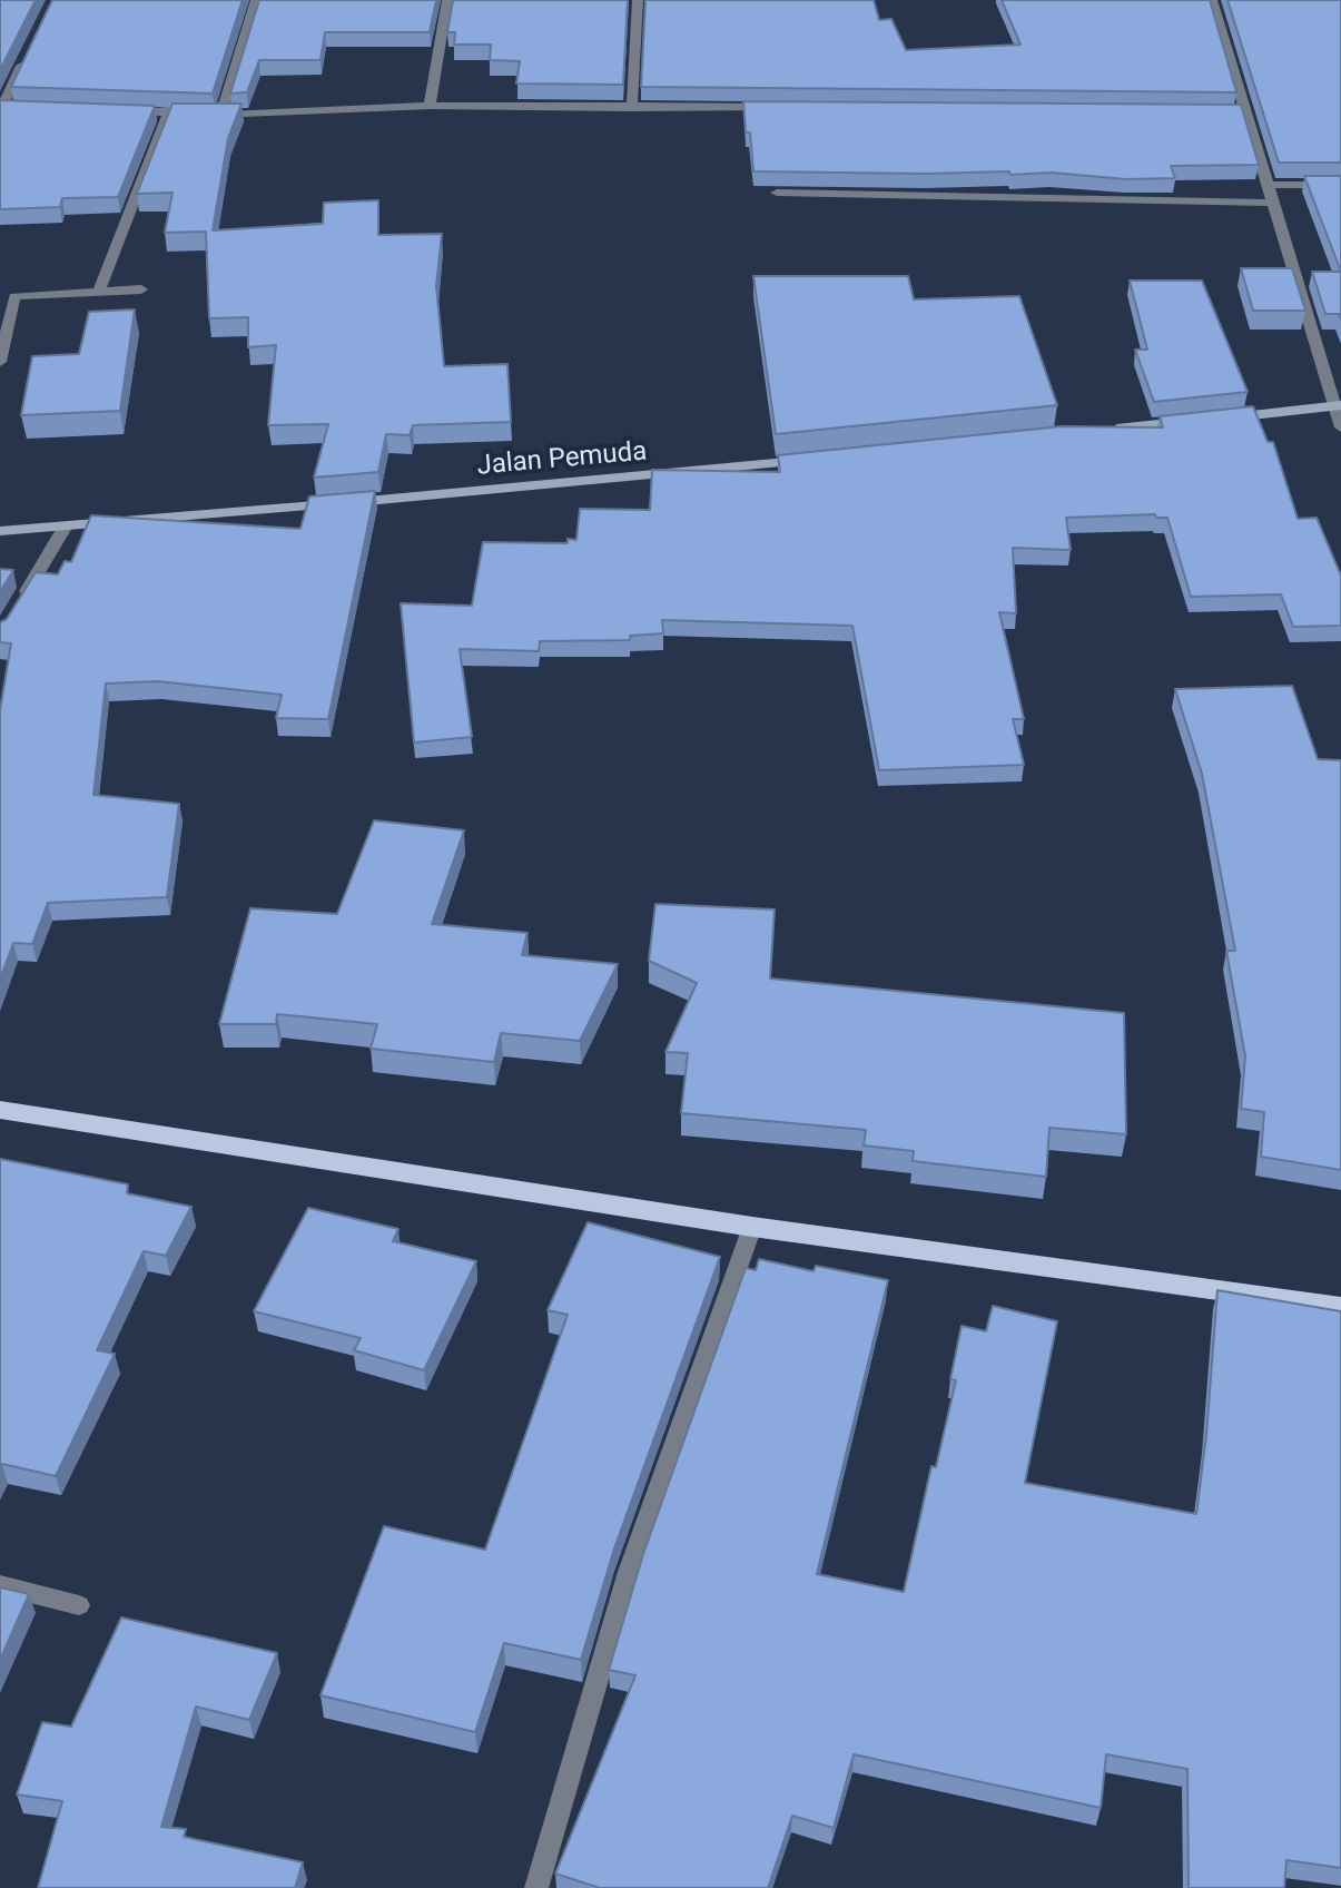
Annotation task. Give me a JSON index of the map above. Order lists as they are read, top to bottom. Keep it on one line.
{"streets":{"street":["Jalan Pemuda"]}}
